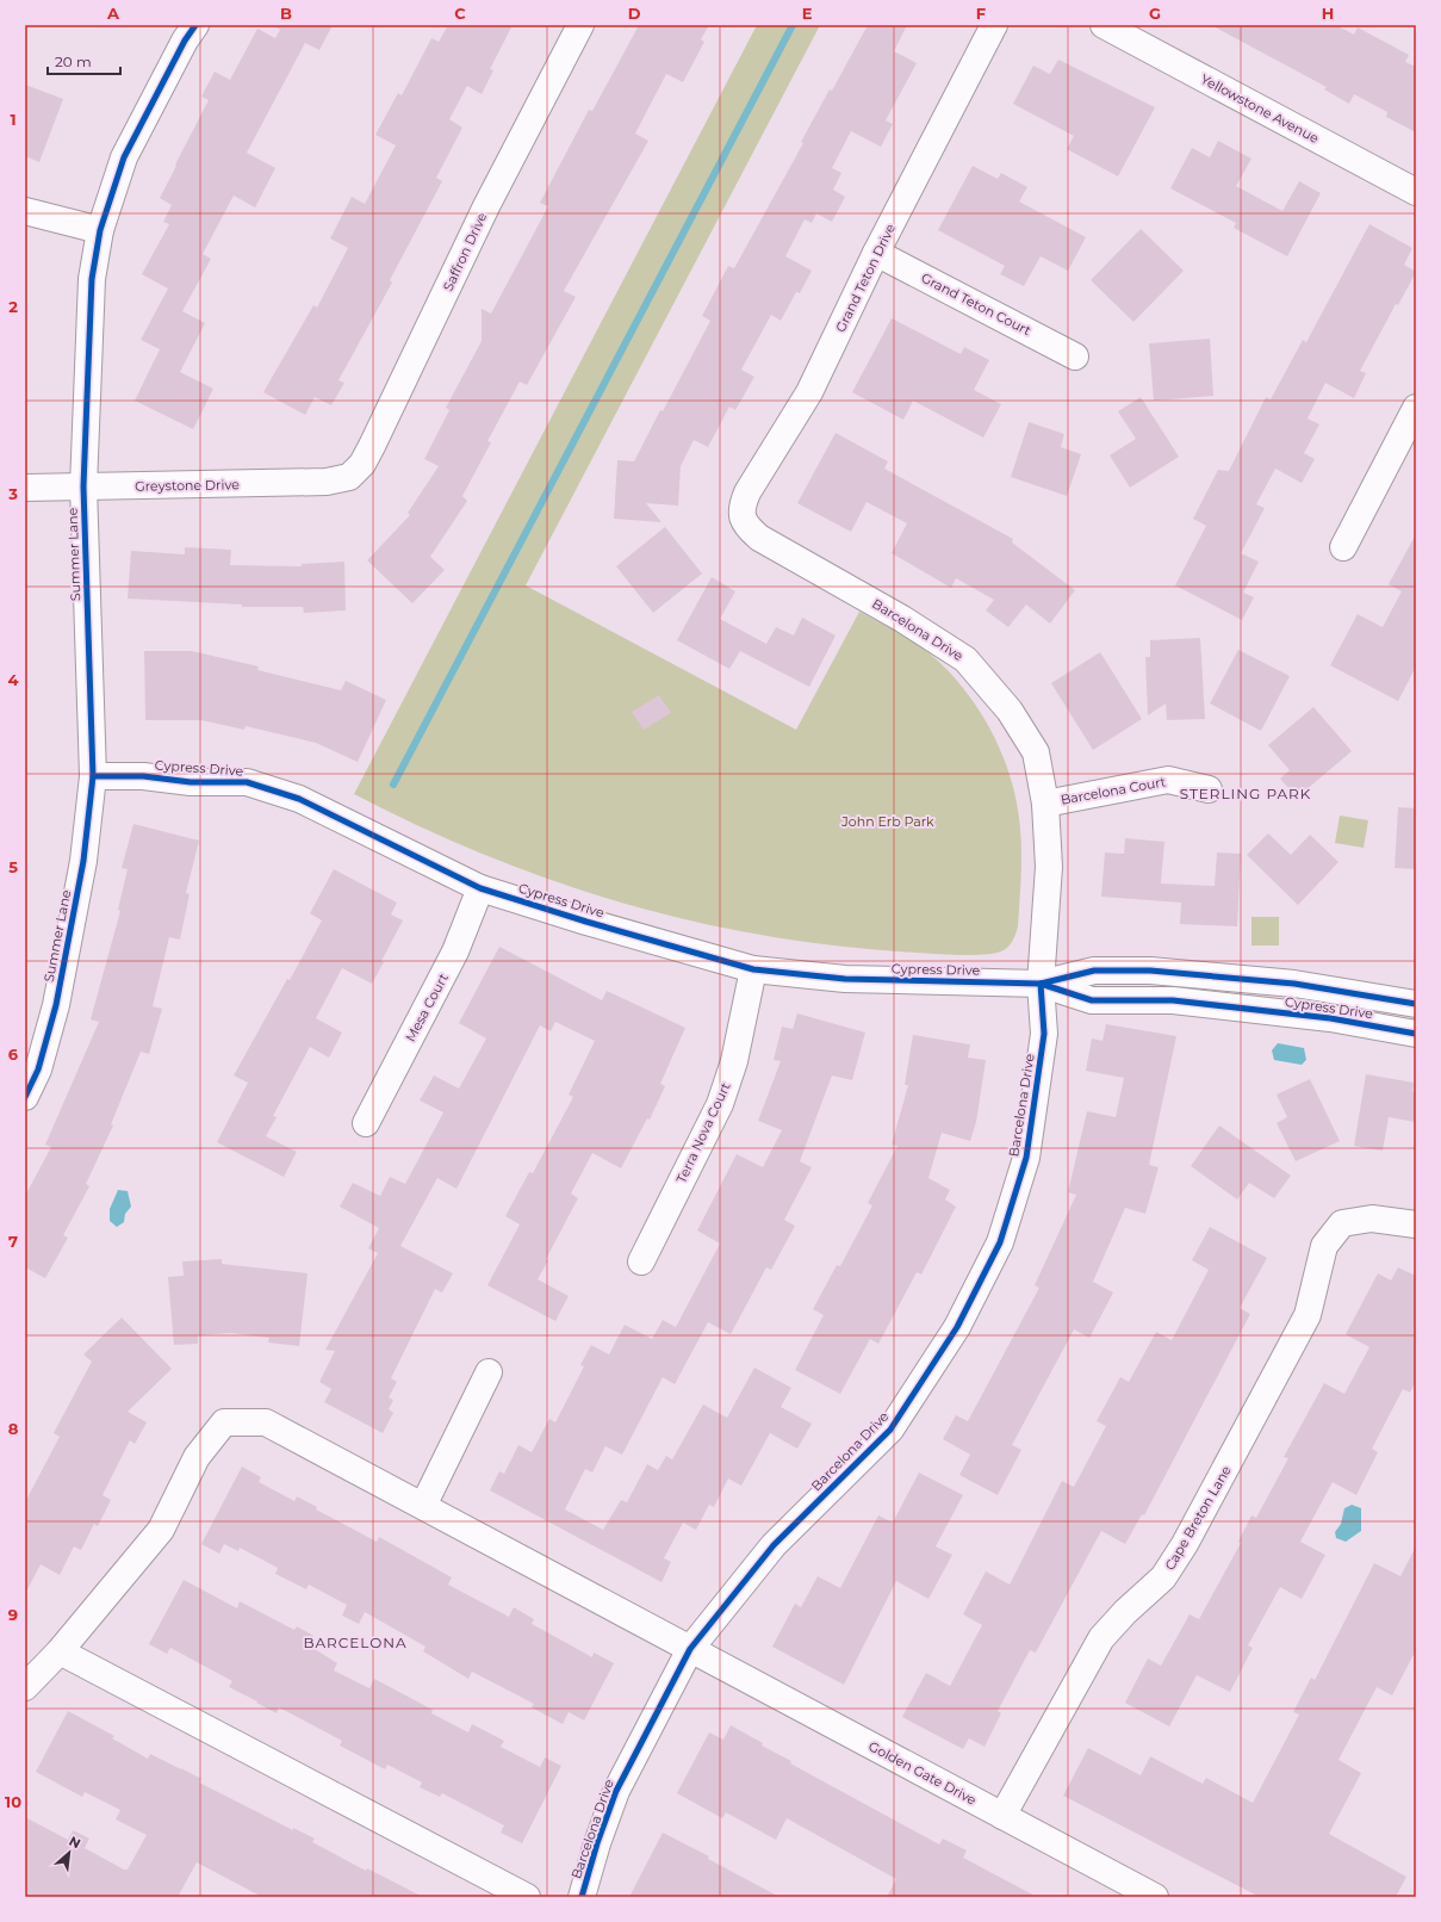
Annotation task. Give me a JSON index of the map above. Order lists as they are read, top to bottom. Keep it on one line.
{"streets":{"street":["Yellowstone Avenue","Saffron Drive","Grand Teton Drive","Grand Teton Court","Greystone Drive","Summer Lane","Barcelona Drive","Cypress Drive","Barcelona Court","Mesa Court","Terra Nova Court","Cape Breton Lane","Golden Gate Drive"]},"crossings":[["Saffron Drive","Greystone Drive"],["Grand Teton Drive","Grand Teton Court"],["Grand Teton Drive","Barcelona Drive"],["Greystone Drive","Summer Lane"],["Summer Lane","Cypress Drive"],["Barcelona Drive","Cypress Drive"],["Barcelona Drive","Barcelona Court"],["Barcelona Drive","Golden Gate Drive"],["Cypress Drive","Mesa Court"],["Cypress Drive","Terra Nova Court"],["Cape Breton Lane","Golden Gate Drive"]],"districts":["STERLING PARK","BARCELONA"],"parks":["John Erb Park"],"scale_bar":"20 m","north":"top right","grid":{"columns":["A","B","C","D","E","F","G","H"],"rows":["1","2","3","4","5","6","7","8","9","10"]}}
